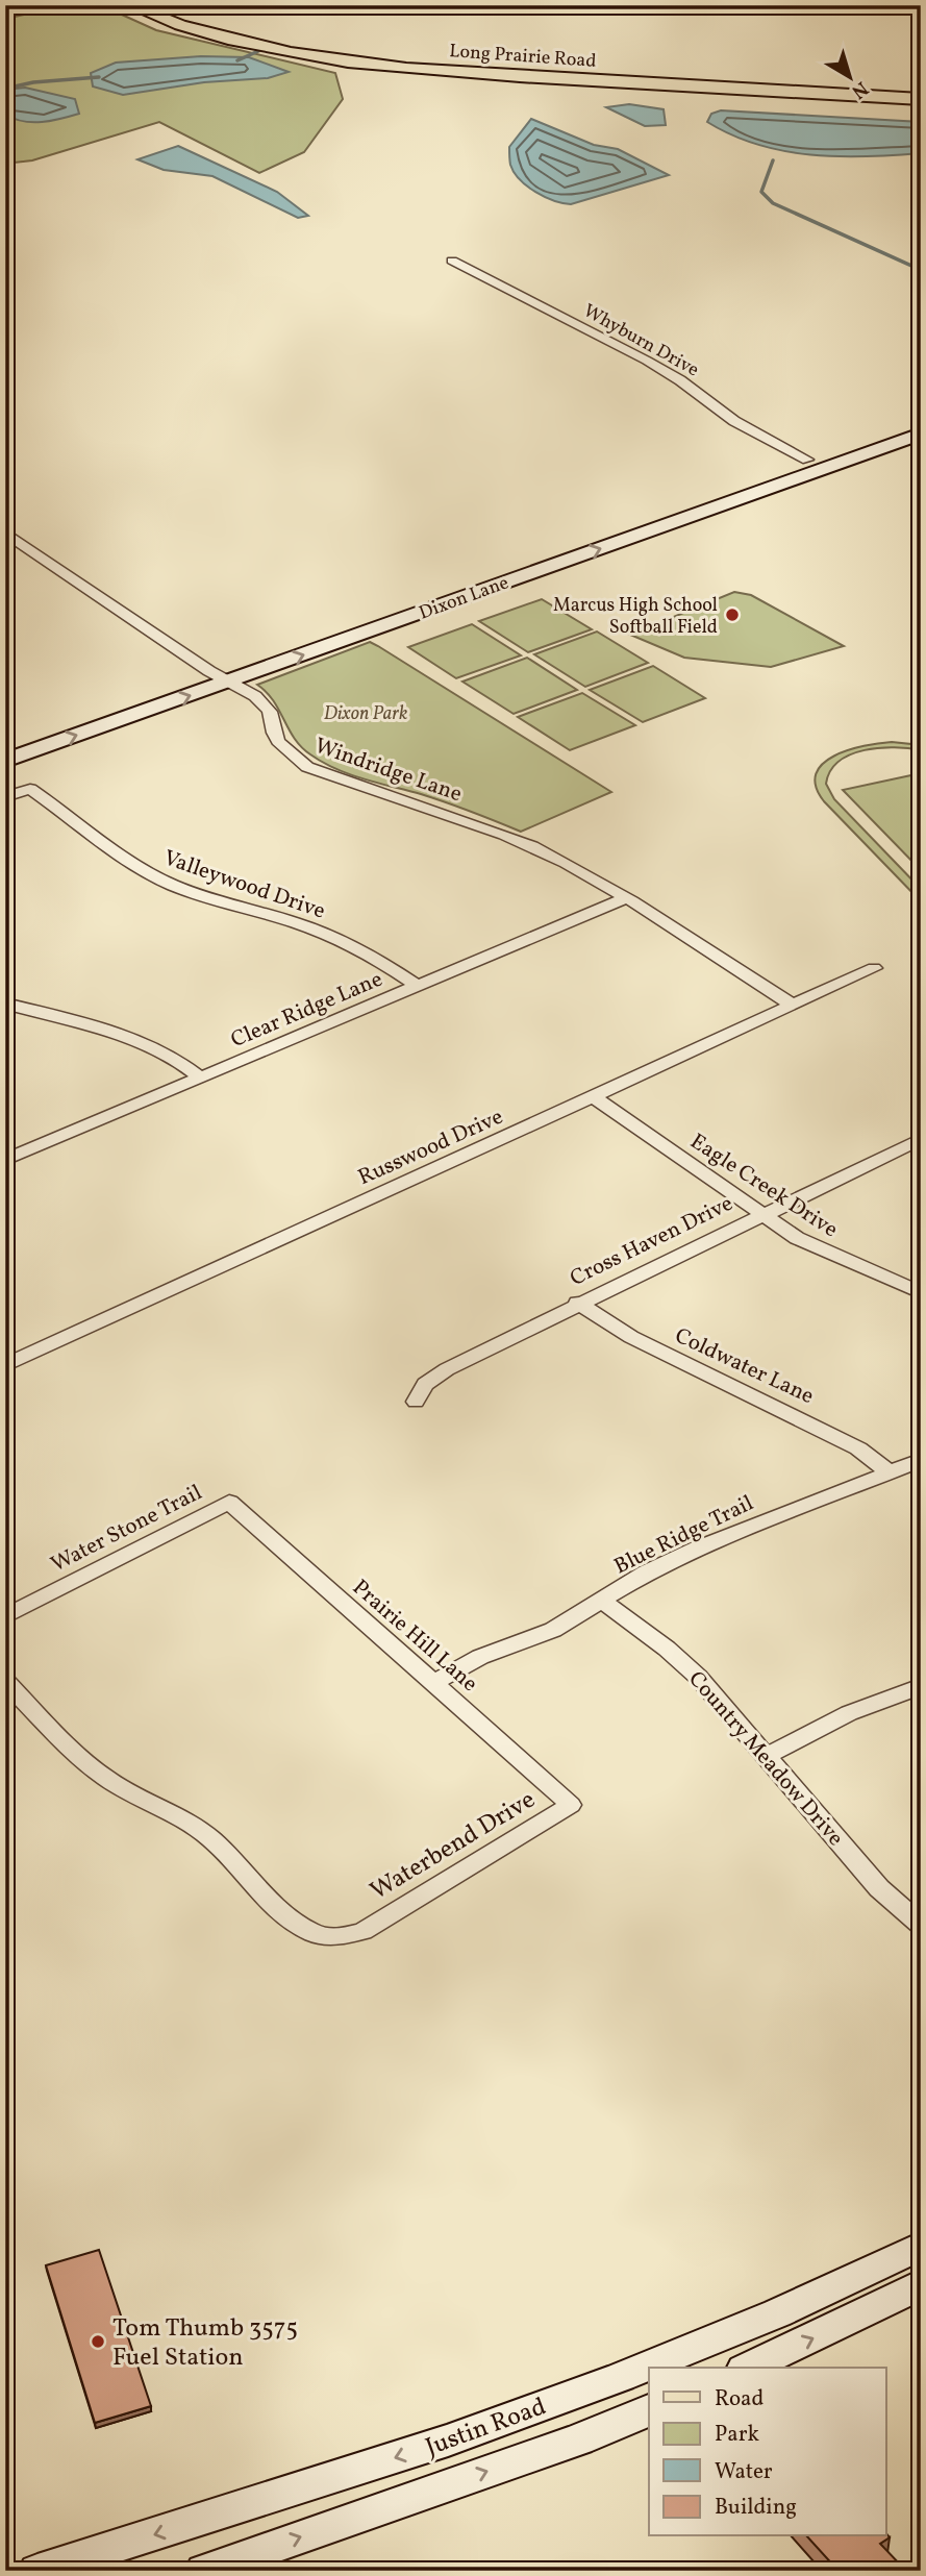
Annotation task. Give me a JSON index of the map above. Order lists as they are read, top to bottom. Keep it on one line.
{"streets":{"main road":["Long Prairie Road","Dixon Lane","Justin Road"],"street":["Whyburn Drive","Windridge Lane","Valleywood Drive","Clear Ridge Lane","Russwood Drive","Eagle Creek Drive","Cross Haven Drive","Coldwater Lane","Water Stone Trail","Blue Ridge Trail","Prairie Hill Lane","Country Meadow Drive","Waterbend Drive"]},"crossings":[["Whyburn Drive","Dixon Lane"],["Dixon Lane","Windridge Lane"],["Windridge Lane","Clear Ridge Lane"],["Windridge Lane","Russwood Drive"],["Valleywood Drive","Clear Ridge Lane"],["Russwood Drive","Eagle Creek Drive"],["Eagle Creek Drive","Cross Haven Drive"],["Cross Haven Drive","Coldwater Lane"],["Coldwater Lane","Blue Ridge Trail"],["Water Stone Trail","Prairie Hill Lane"],["Blue Ridge Trail","Prairie Hill Lane"],["Blue Ridge Trail","Country Meadow Drive"],["Prairie Hill Lane","Waterbend Drive"]],"parks":["Dixon Park"],"places":["Marcus High School Softball Field","Tom Thumb 3575 Fuel Station"],"legend":["Road","Park","Water","Building"],"north":"bottom right"}
